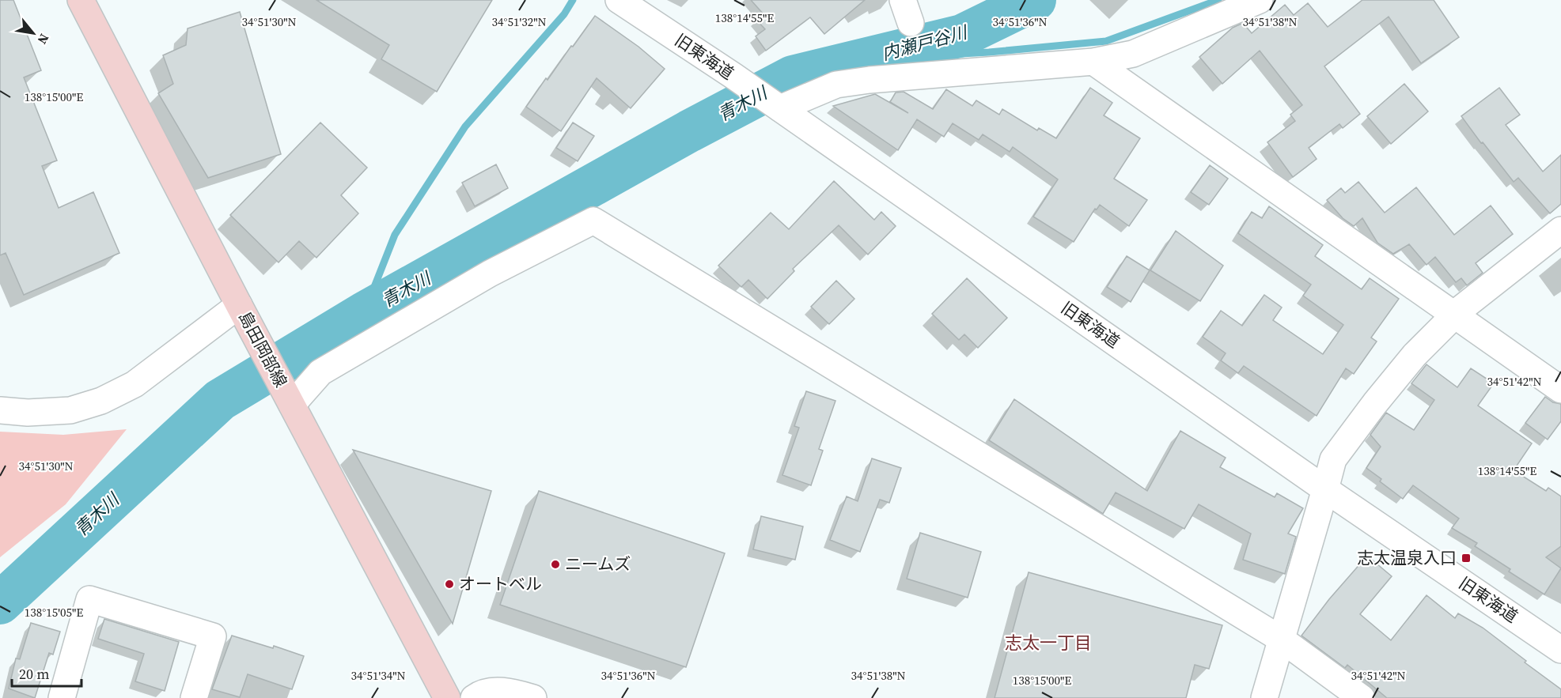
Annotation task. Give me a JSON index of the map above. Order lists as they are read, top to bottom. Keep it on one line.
{"streets":{"main road":["島田岡部線"],"street":["旧東海道"]},"districts":["志太一丁目"],"water":["内瀬戸谷川","青木川"],"places":{"transit":["志太温泉入口"],"other":["ニームズ","オートベル"]},"scale_bar":"20 m","north":"bottom right","coordinates":["138°14'55\"E","34°51'30\"N","34°51'32\"N","34°51'36\"N","34°51'38\"N","138°15'00\"E","34°51'42\"N","138°15'05\"E","34°51'34\"N"]}
